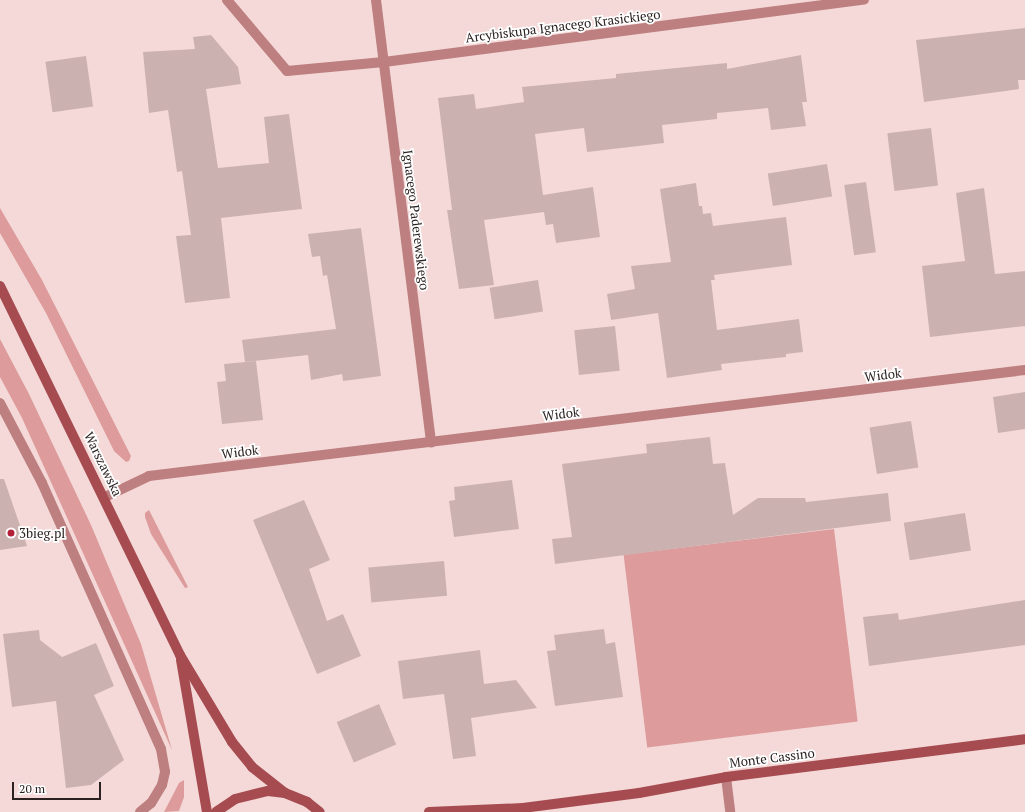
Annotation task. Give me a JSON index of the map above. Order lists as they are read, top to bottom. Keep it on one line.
{"streets":{"main road":["Warszawska","Monte Cassino"],"street":["Arcybiskupa Ignacego Krasickiego","Ignacego Paderewskiego","Widok"]},"crossings":[["Arcybiskupa Ignacego Krasickiego","Ignacego Paderewskiego"],["Ignacego Paderewskiego","Widok"],["Widok","Warszawska"]],"places":["3bieg.pl"],"scale_bar":"20 m"}
